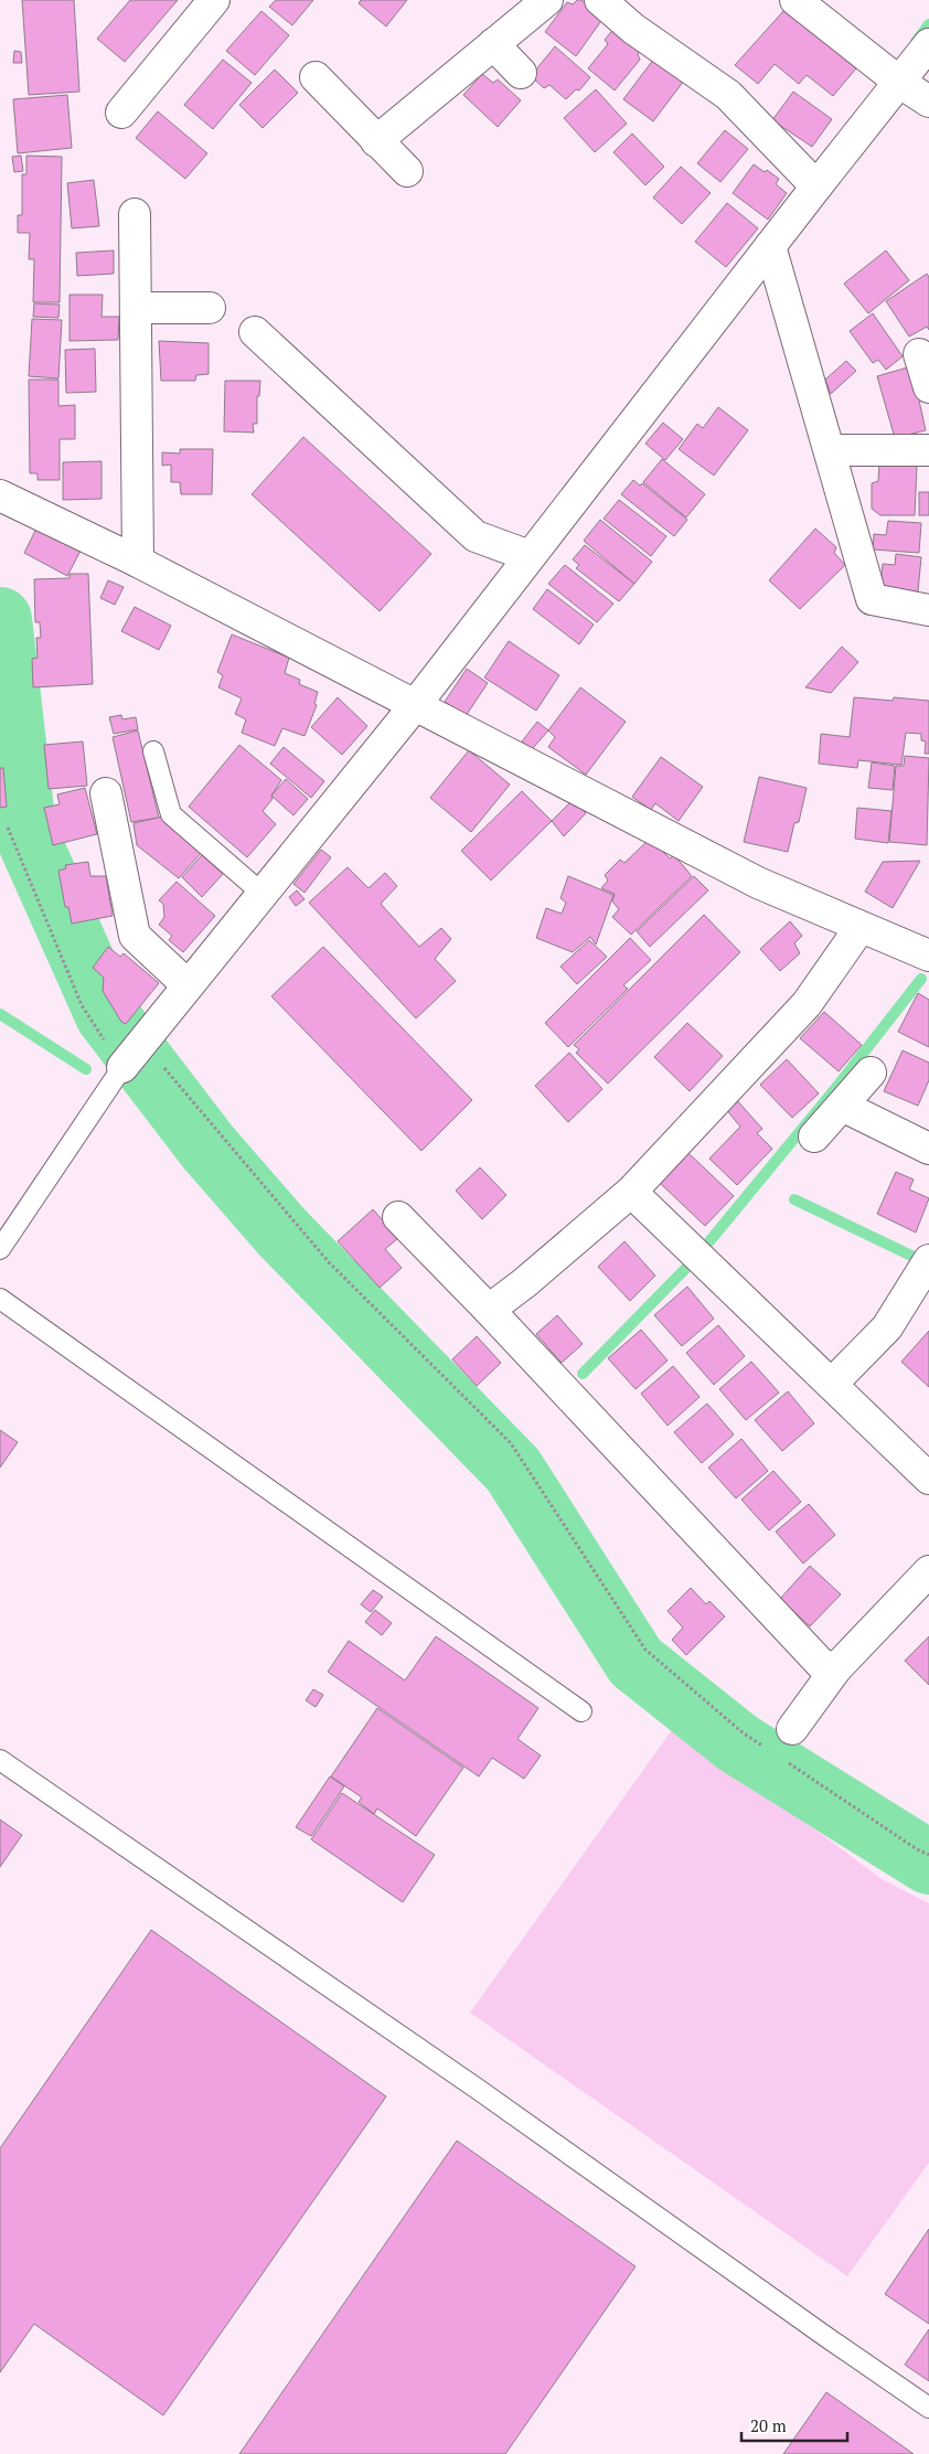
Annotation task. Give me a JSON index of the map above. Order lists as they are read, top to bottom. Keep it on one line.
{"scale_bar":"20 m"}
